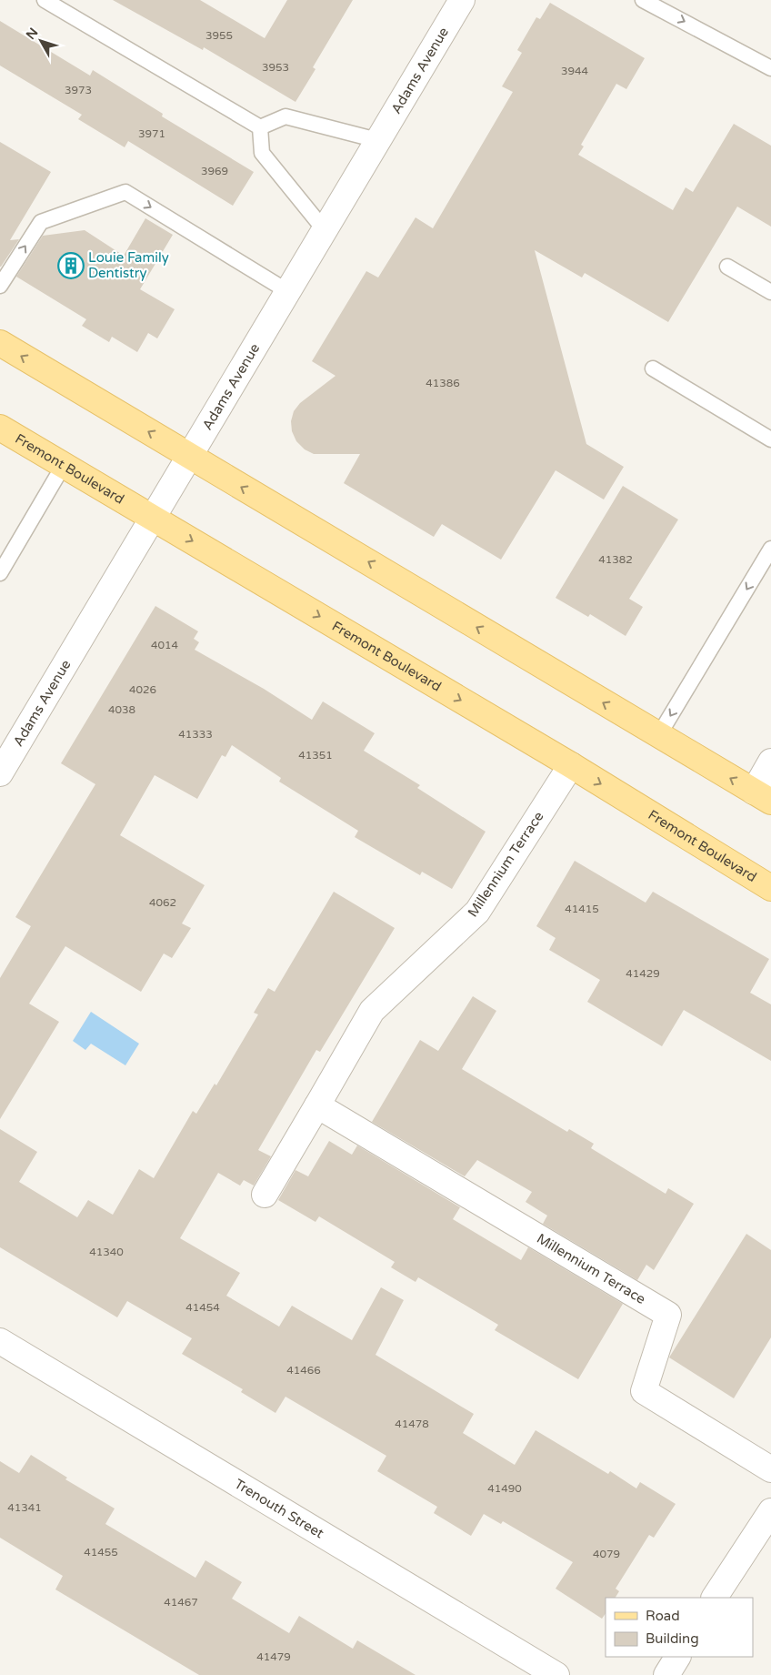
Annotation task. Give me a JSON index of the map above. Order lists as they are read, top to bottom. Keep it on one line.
{"streets":{"main road":["Fremont Boulevard"],"street":["Adams Avenue","Millennium Terrace","Trenouth Street"]},"crossings":[["Adams Avenue","Fremont Boulevard"],["Fremont Boulevard","Millennium Terrace"]],"places":{"building":["Louie Family Dentistry"]},"house_numbers":["3955","3953","3944","3973","3971","3969","41386","41382","4014","4026","4038","41333","41351","4062","41415","41429","41340","41454","41466","41478","41490","41341","41455","4079","41467","41479"],"legend":["Road","Building"],"north":"top left"}
